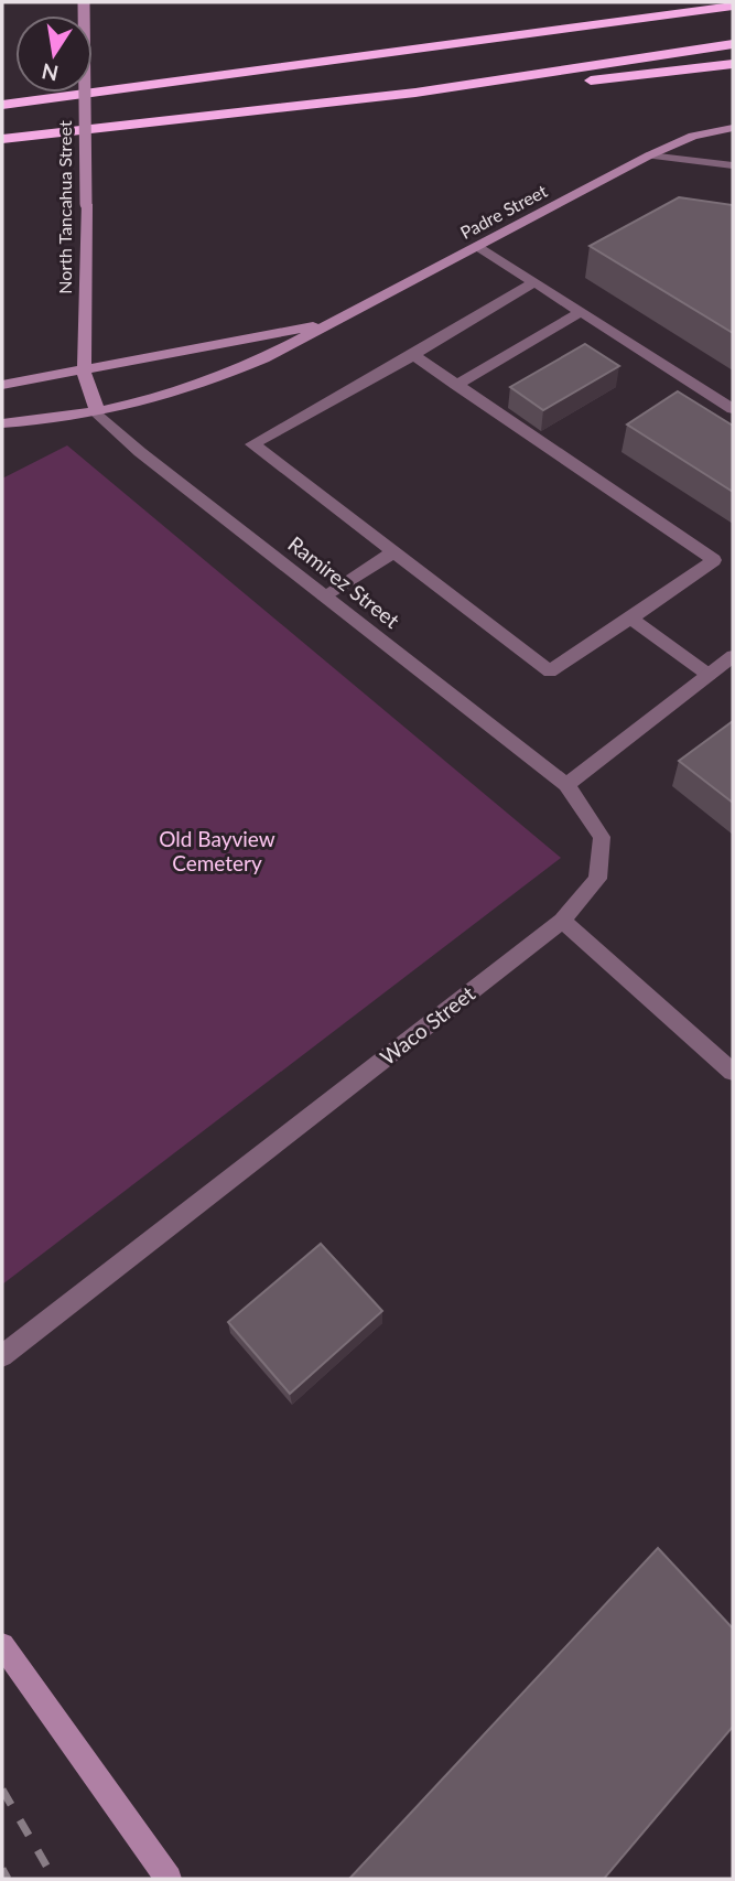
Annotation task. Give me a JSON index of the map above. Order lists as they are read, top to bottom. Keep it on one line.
{"streets":{"main road":["North Tancahua Street","Padre Street"],"street":["Ramirez Street","Waco Street"]},"crossings":[["North Tancahua Street","Padre Street"],["North Tancahua Street","Ramirez Street"],["Padre Street","Ramirez Street"],["Ramirez Street","Waco Street"]],"parks":["Old Bayview Cemetery"],"north":"bottom"}
